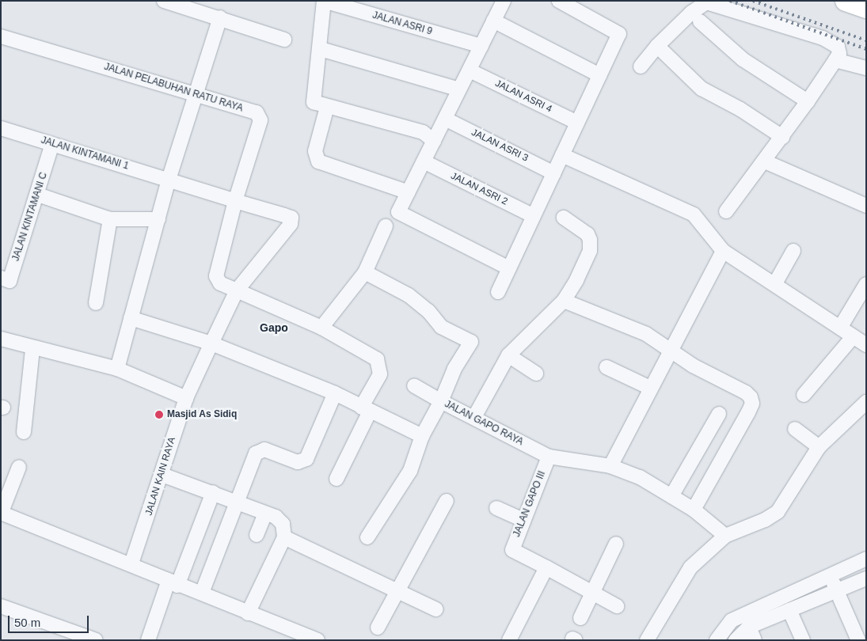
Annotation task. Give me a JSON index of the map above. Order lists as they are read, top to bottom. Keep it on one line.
{"streets":{"street":["JALAN ASRI 9","JALAN PELABUHAN RATU RAYA","JALAN ASRI 4","JALAN ASRI 3","JALAN KINTAMANI 1","JALAN ASRI 2","JALAN KINTAMANI C","JALAN GAPO RAYA","JALAN KAIN RAYA","JALAN GAPO III"]},"crossings":[["JALAN PELABUHAN RATU RAYA","JALAN KINTAMANI 1"],["JALAN PELABUHAN RATU RAYA","JALAN KAIN RAYA"],["JALAN KINTAMANI 1","JALAN KINTAMANI C"],["JALAN KINTAMANI 1","JALAN KAIN RAYA"],["JALAN GAPO RAYA","JALAN GAPO III"]],"districts":["Gapo"],"places":["Masjid As Sidiq"],"scale_bar":"50 m"}
